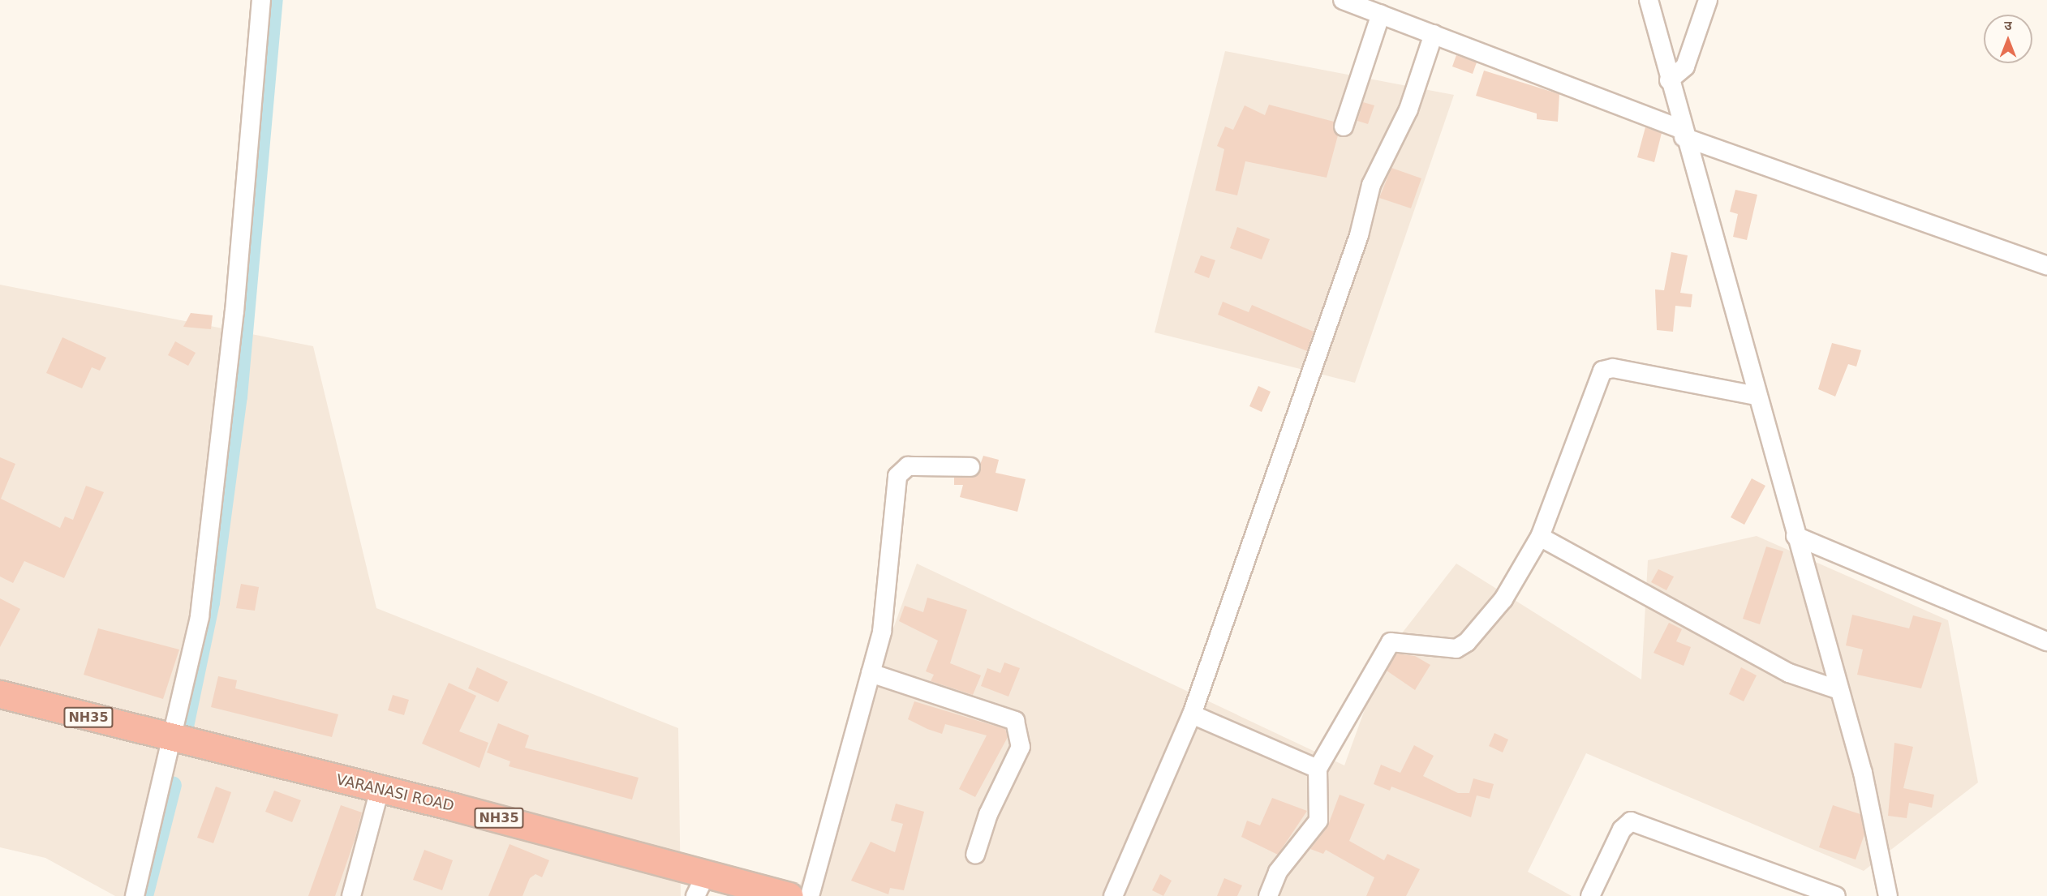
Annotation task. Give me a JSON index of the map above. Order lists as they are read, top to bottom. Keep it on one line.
{"streets":{"highway":["NH35","VARANASI ROAD"]},"north":"top"}
